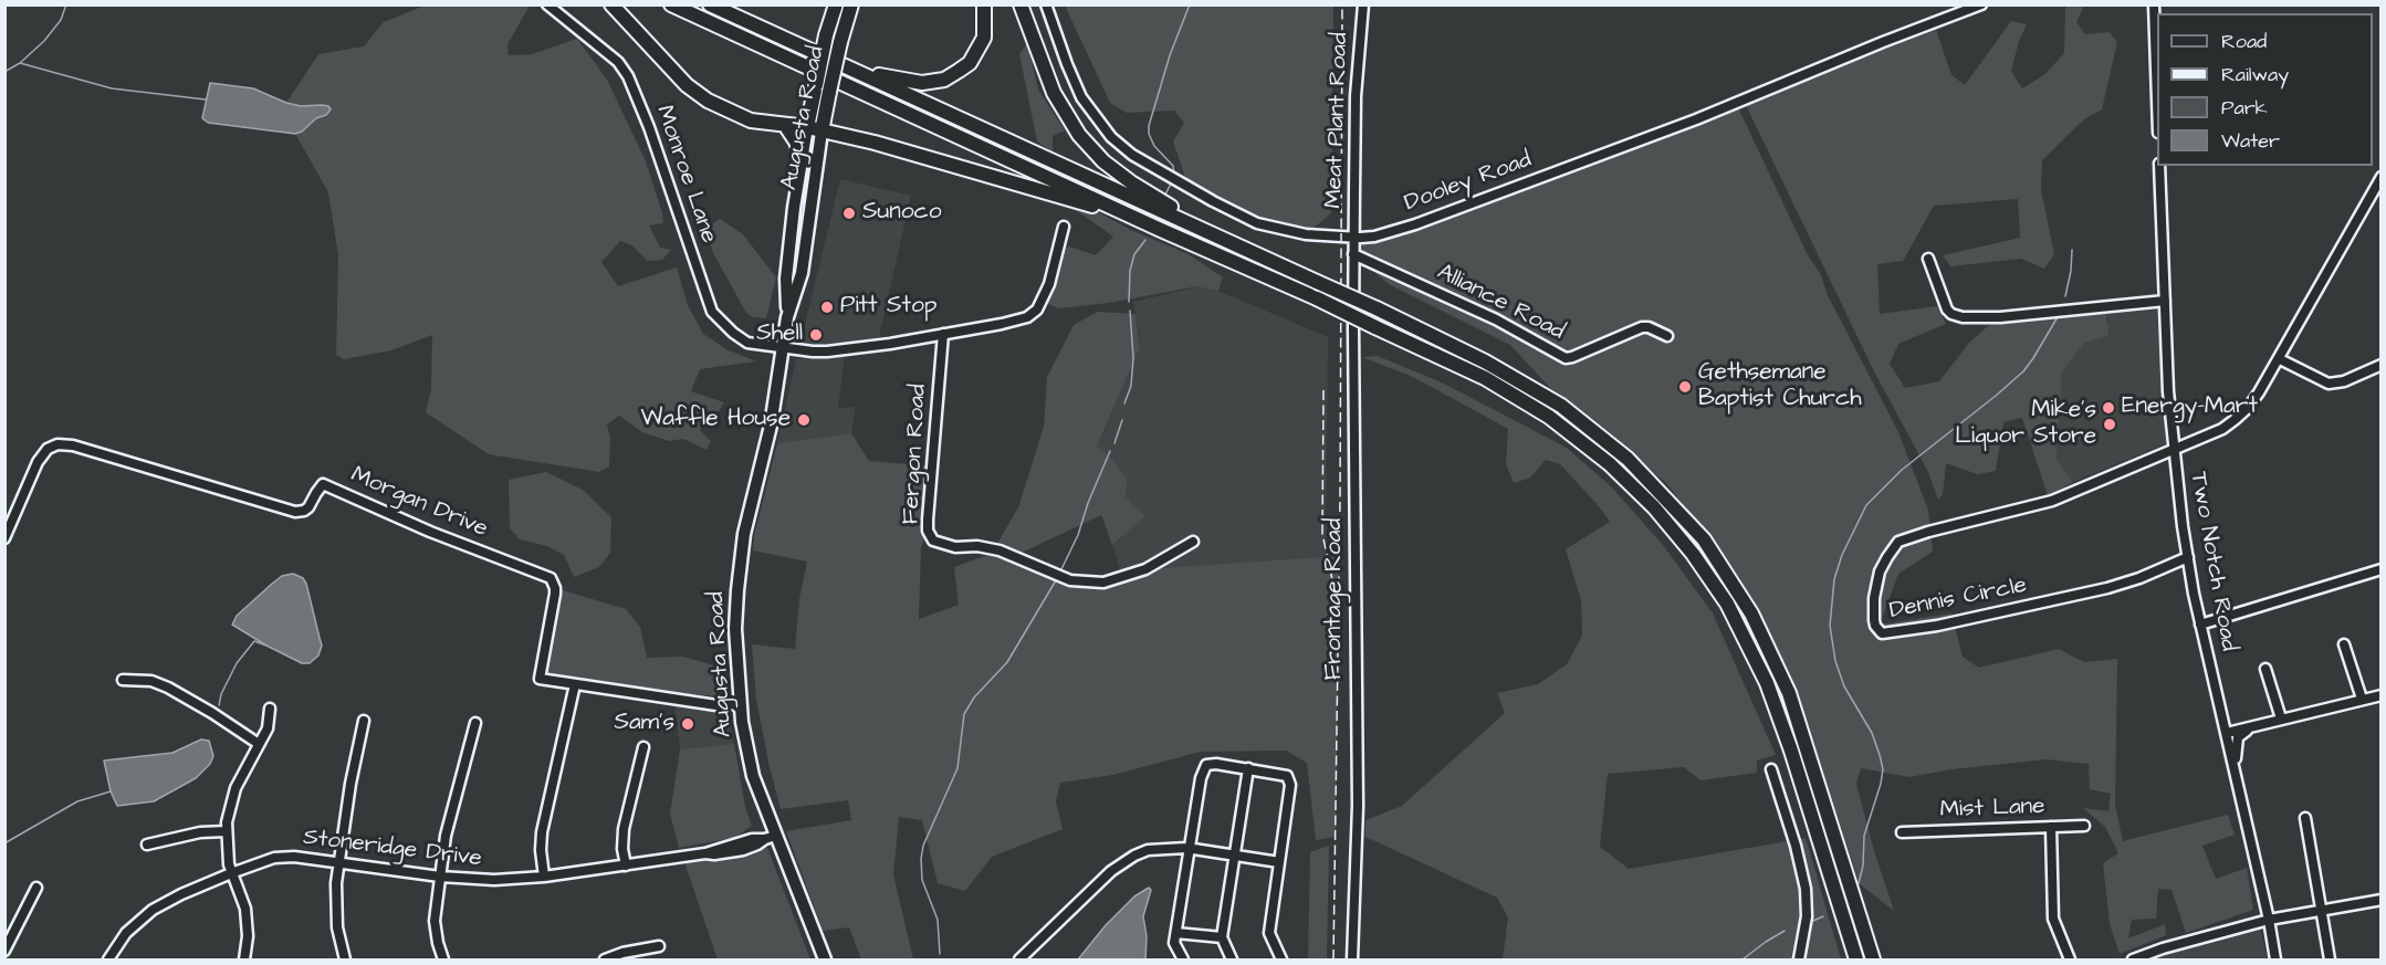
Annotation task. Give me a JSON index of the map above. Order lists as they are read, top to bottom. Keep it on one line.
{"streets":{"highway":["Augusta Road"],"street":["Meat Plant Road","Monroe Lane","Dooley Road","Alliance Road","Fergon Road","Morgan Drive","Two Notch Road","Frontage Road","Dennis Circle","Mist Lane","Stoneridge Drive"]},"crossings":[["Augusta Road","Monroe Lane"],["Augusta Road","Morgan Drive"],["Augusta Road","Stoneridge Drive"],["Meat Plant Road","Dooley Road"],["Meat Plant Road","Frontage Road"],["Monroe Lane","Fergon Road"],["Dooley Road","Frontage Road"],["Alliance Road","Frontage Road"],["Two Notch Road","Dennis Circle"]],"places":["Sunoco","Pitt Stop","Shell","Gethsemane Baptist Church","Energy-Mart","Waffle House","Mike's Liquor Store","Sam's"],"legend":["Road","Railway","Park","Water"]}
